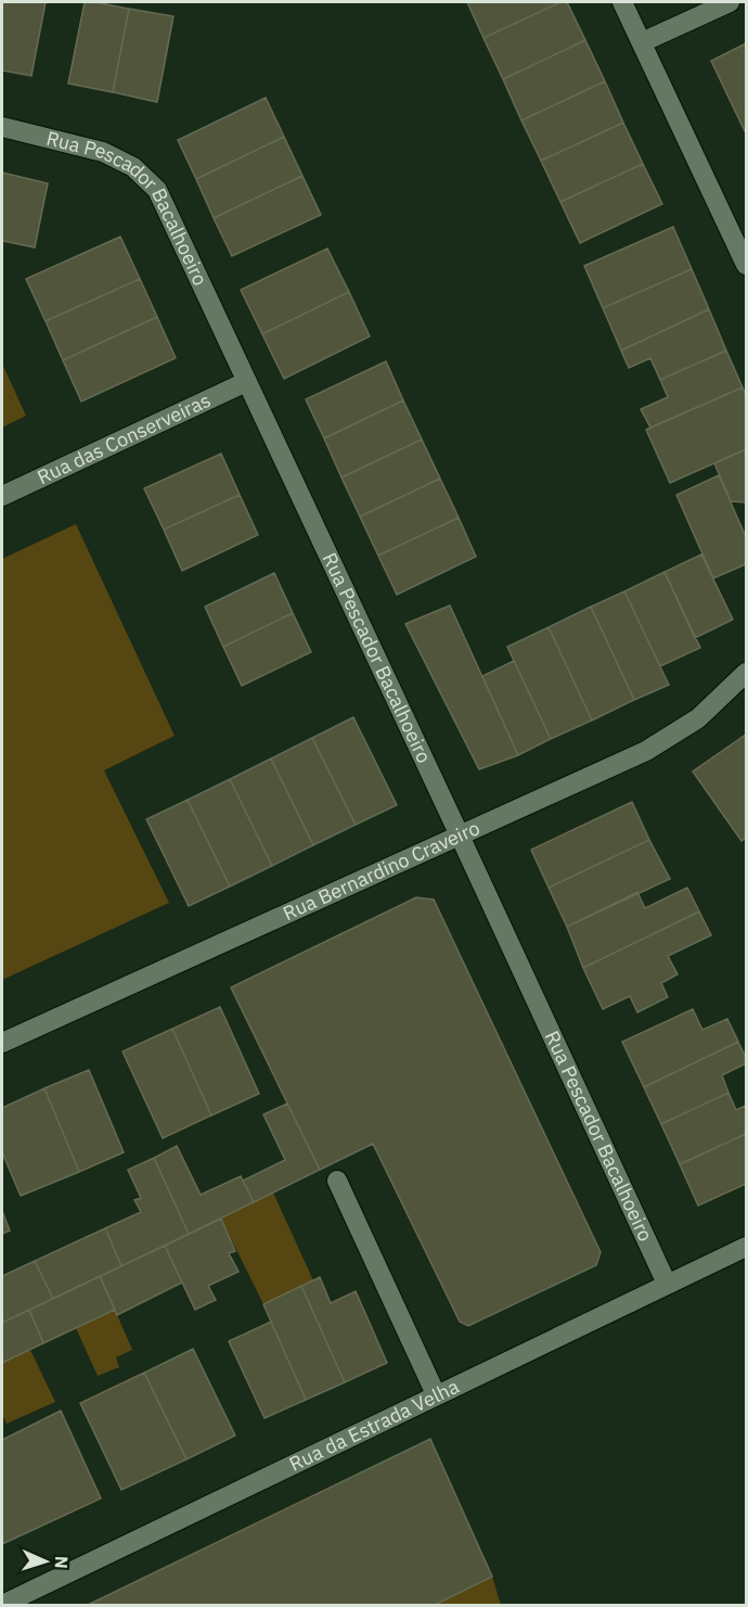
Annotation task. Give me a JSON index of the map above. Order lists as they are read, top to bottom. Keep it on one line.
{"streets":{"street":["Rua Pescador Bacalhoeiro","Rua das Conserveiras","Rua Bernardino Craveiro","Rua da Estrada Velha"]},"crossings":[["Rua Pescador Bacalhoeiro","Rua das Conserveiras"],["Rua Pescador Bacalhoeiro","Rua Bernardino Craveiro"],["Rua Pescador Bacalhoeiro","Rua da Estrada Velha"]],"north":"right"}
